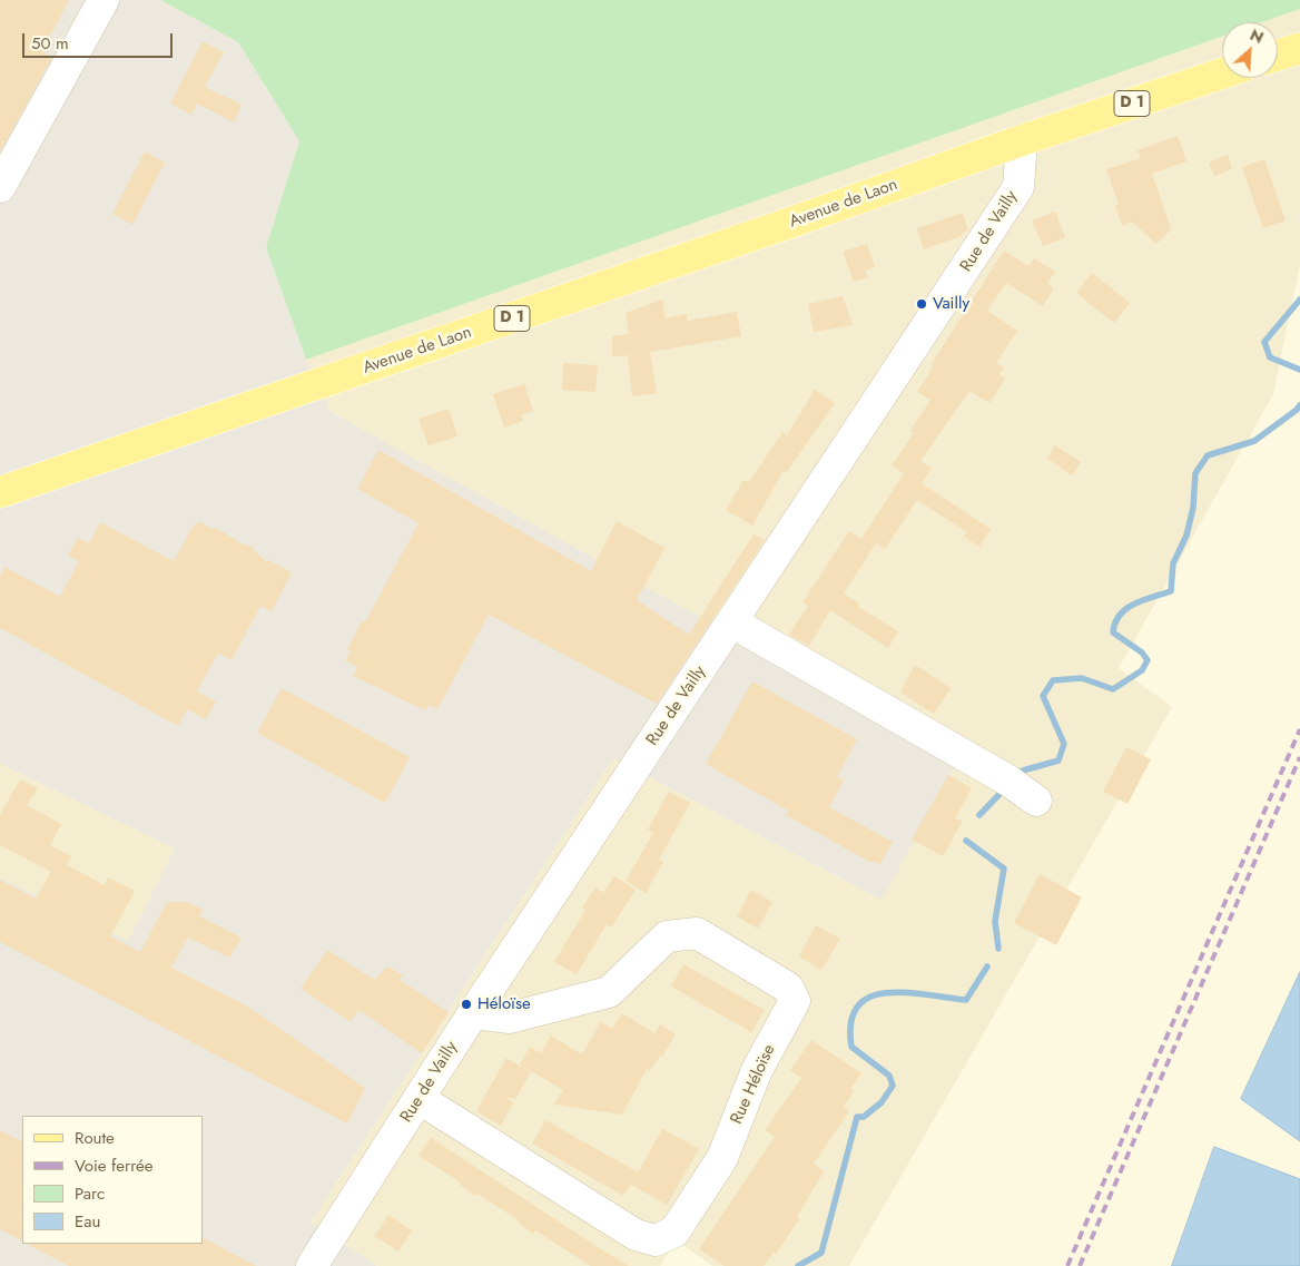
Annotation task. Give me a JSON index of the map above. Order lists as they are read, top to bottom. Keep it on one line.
{"streets":{"main road":["D 1","Avenue de Laon"],"street":["Rue de Vailly","Rue Héloïse"]},"crossings":[["D 1","Avenue de Laon"],["D 1","Rue de Vailly"],["Avenue de Laon","Rue de Vailly"],["Rue de Vailly","Rue Héloïse"]],"places":["Vailly","Héloïse"],"legend":["Route","Voie ferrée","Parc","Eau"],"scale_bar":"50 m","north":"top right"}
